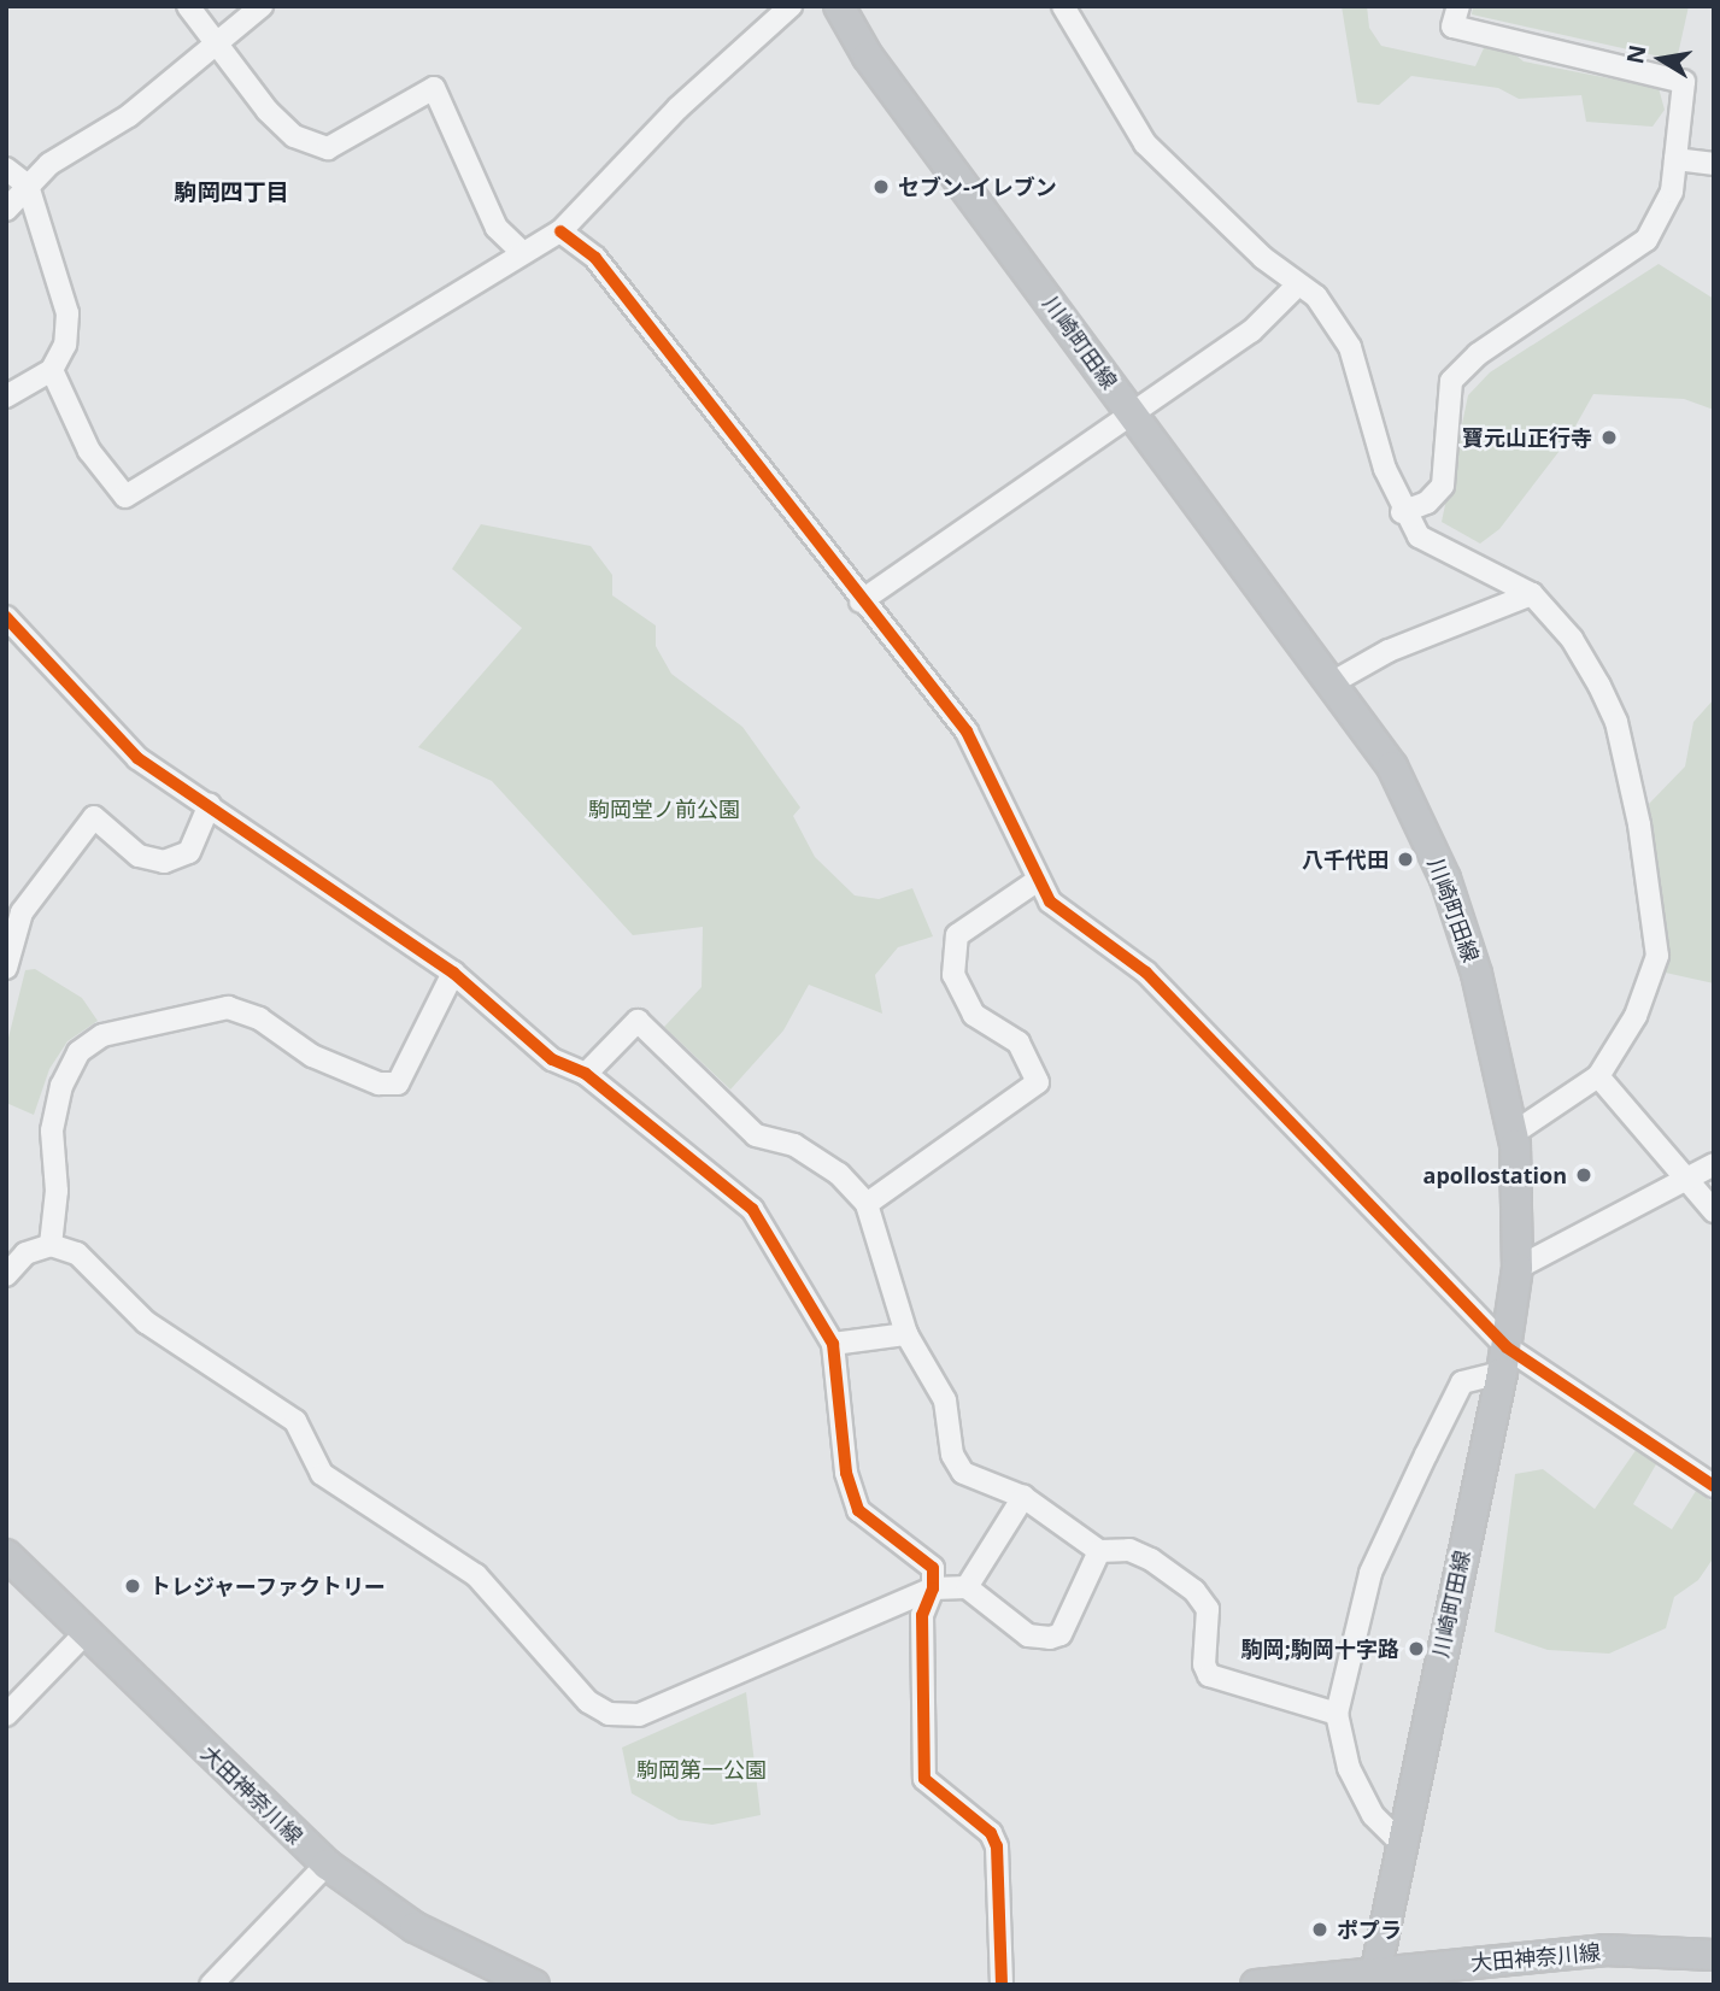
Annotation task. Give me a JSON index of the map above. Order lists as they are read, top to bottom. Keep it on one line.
{"streets":{"main road":["川崎町田線","大田神奈川線"]},"crossings":[["川崎町田線","大田神奈川線"]],"districts":["駒岡四丁目"],"parks":["駒岡堂ノ前公園","駒岡第一公園"],"places":["セブン-イレブン","寶元山正行寺","八千代田","apollostation","トレジャーファクトリー","駒岡;駒岡十字路","ポプラ"],"north":"left"}
